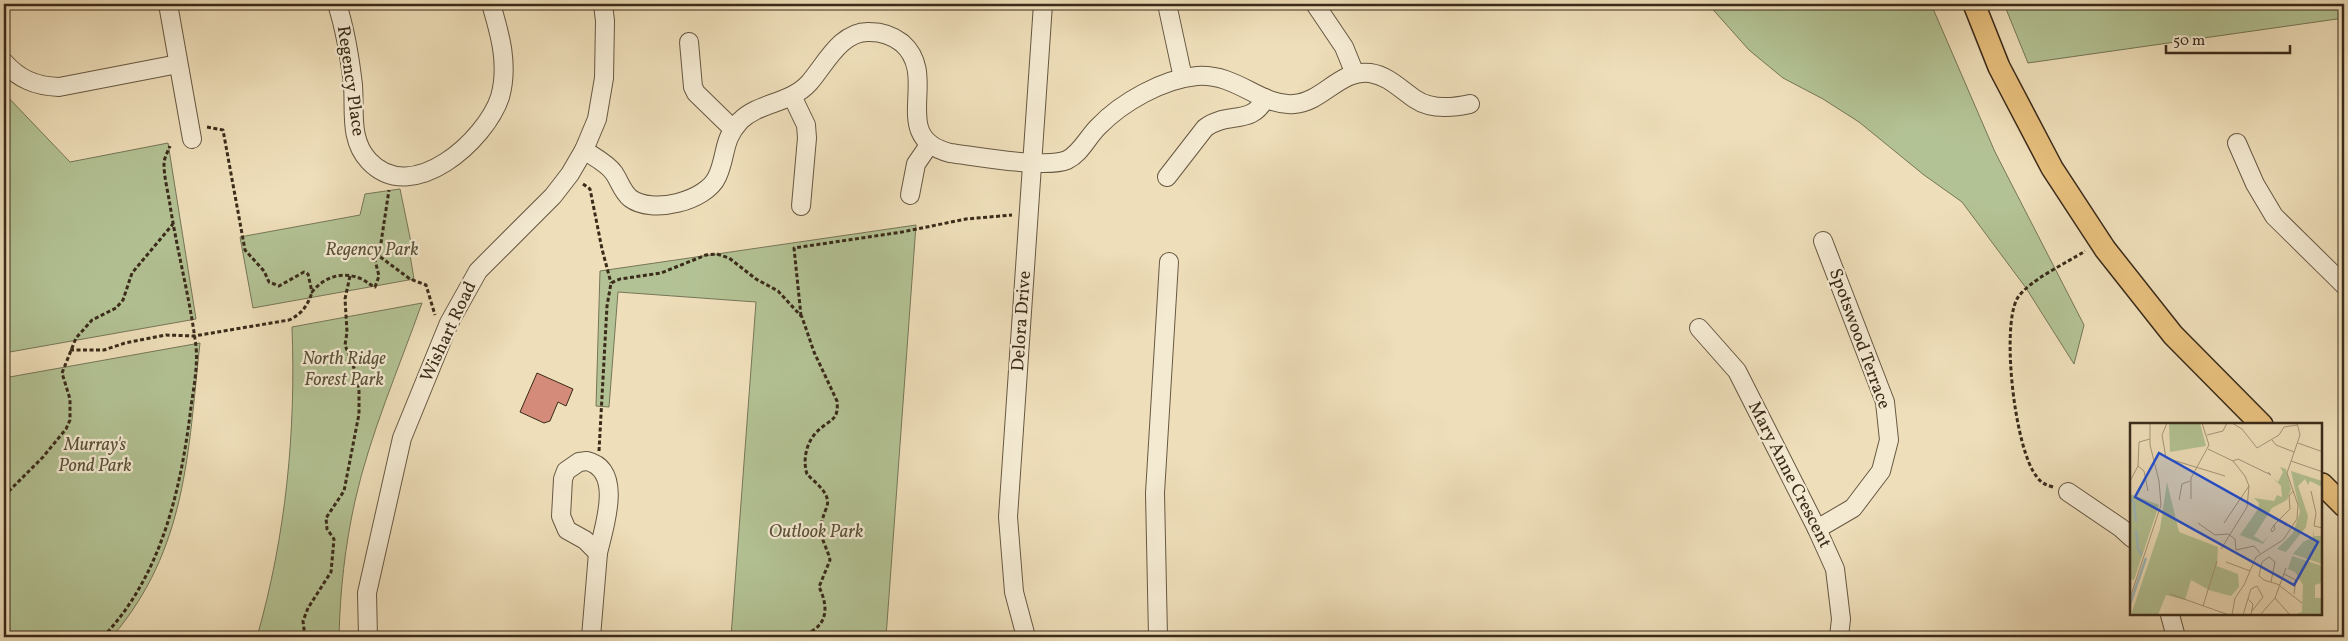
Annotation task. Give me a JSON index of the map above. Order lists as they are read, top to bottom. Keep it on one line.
{"streets":{"street":["Regency Place","Delora Drive","Wishart Road","Spotswood Terrace","Mary Anne Crescent"]},"crossings":[["Spotswood Terrace","Mary Anne Crescent"]],"parks":["Regency Park","North Ridge Forest Park","Murray's Pond Park","Outlook Park"],"scale_bar":"50 m"}
